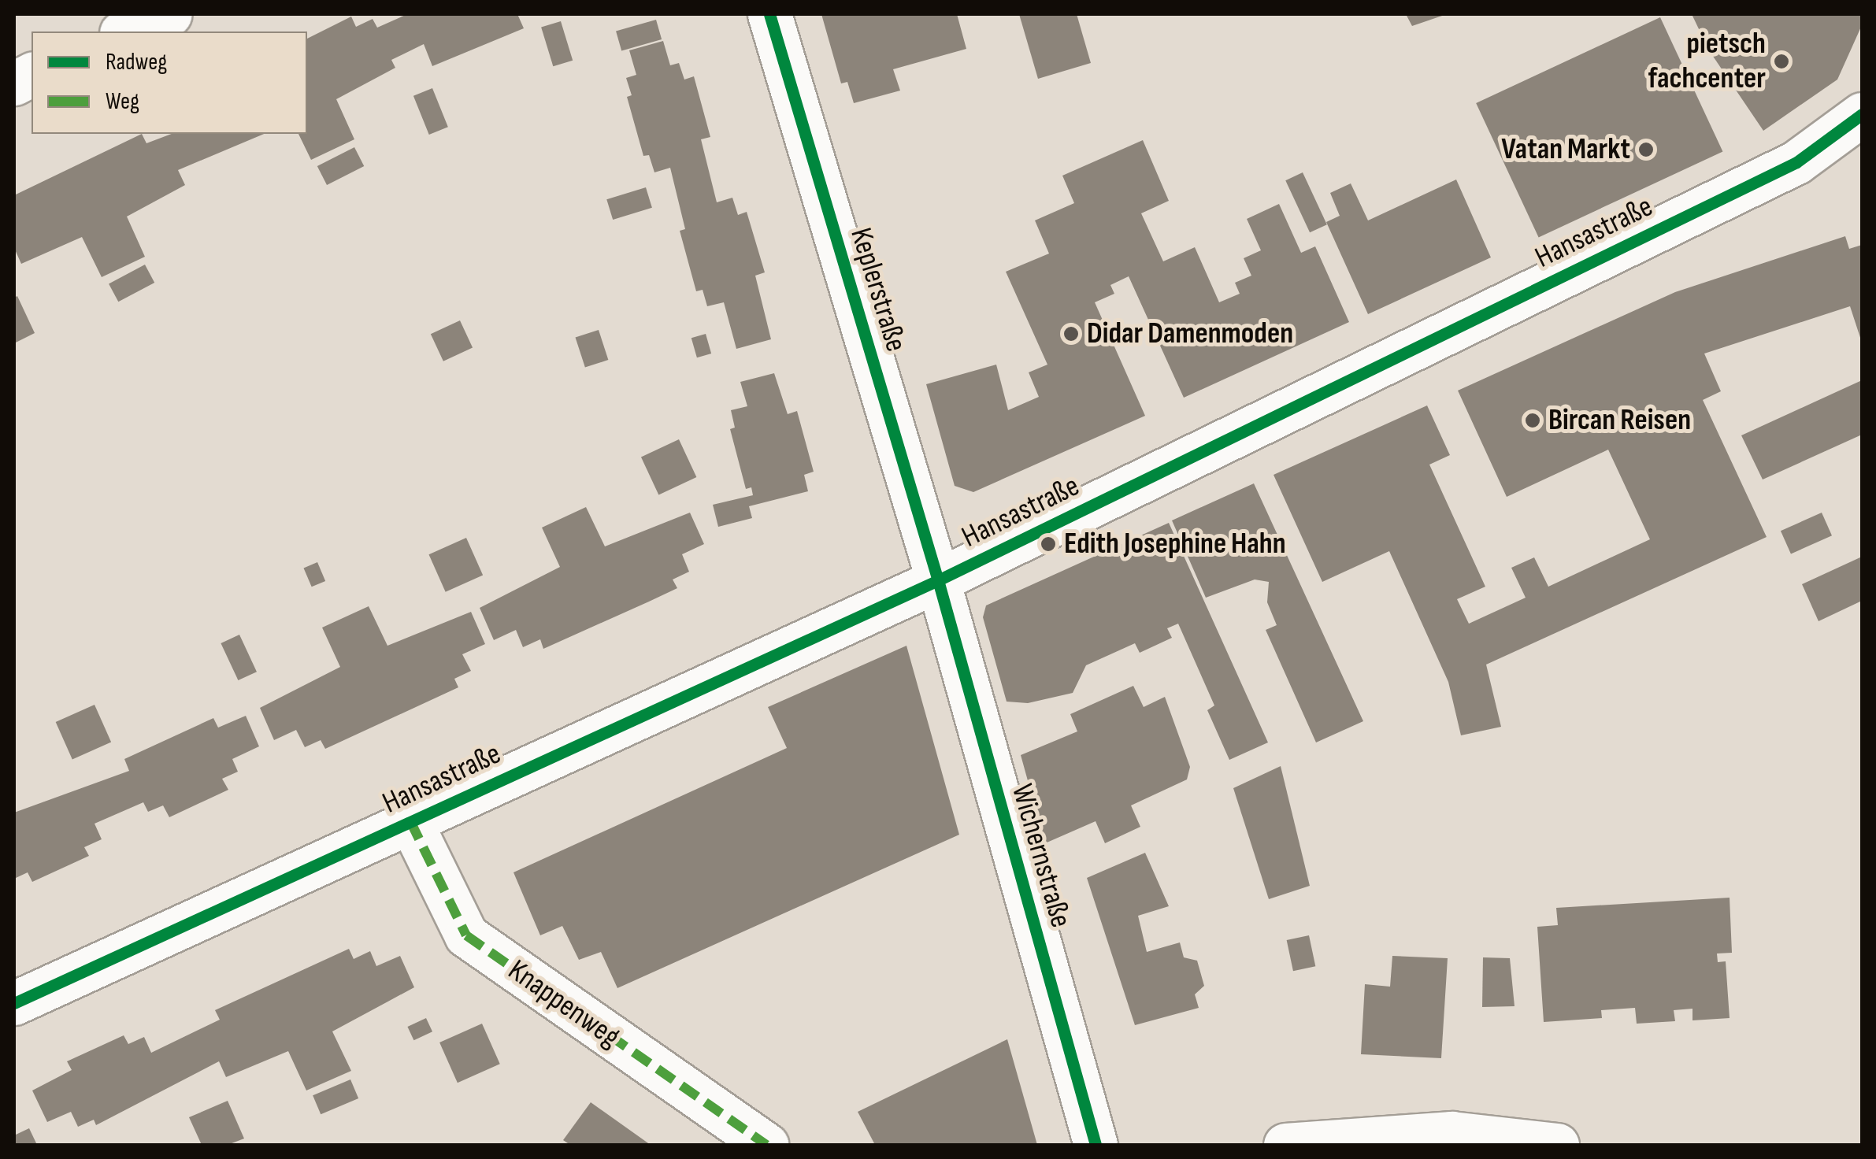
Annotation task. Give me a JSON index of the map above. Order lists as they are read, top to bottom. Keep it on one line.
{"streets":{"street":["Hansastraße","Keplerstraße","Wichernstraße","Knappenweg"]},"crossings":[["Hansastraße","Keplerstraße"],["Hansastraße","Wichernstraße"],["Hansastraße","Knappenweg"],["Keplerstraße","Wichernstraße"]],"places":["pietsch fachcenter","Vatan Markt","Didar Damenmoden","Bircan Reisen","Edith Josephine Hahn"],"legend":["Radweg","Weg"]}
